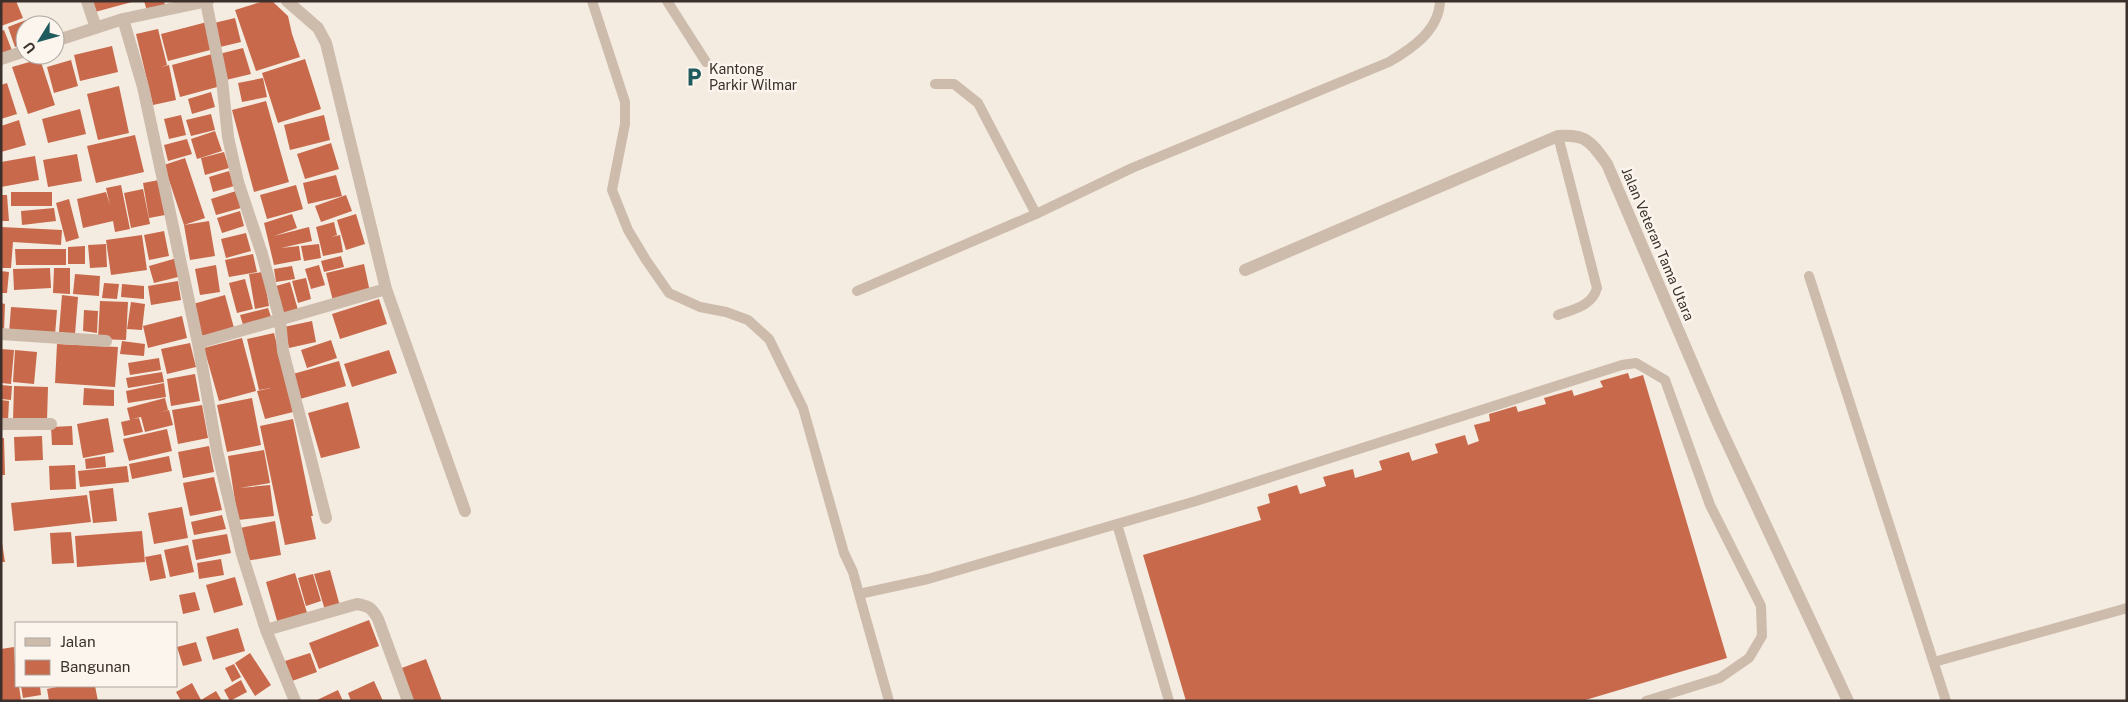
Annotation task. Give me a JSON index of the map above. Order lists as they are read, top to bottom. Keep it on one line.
{"streets":{"street":["Jalan Veteran Tama Utara"]},"places":{"parking":["Kantong Parkir Wilmar"]},"legend":["Jalan","Bangunan"],"north":"bottom left"}
